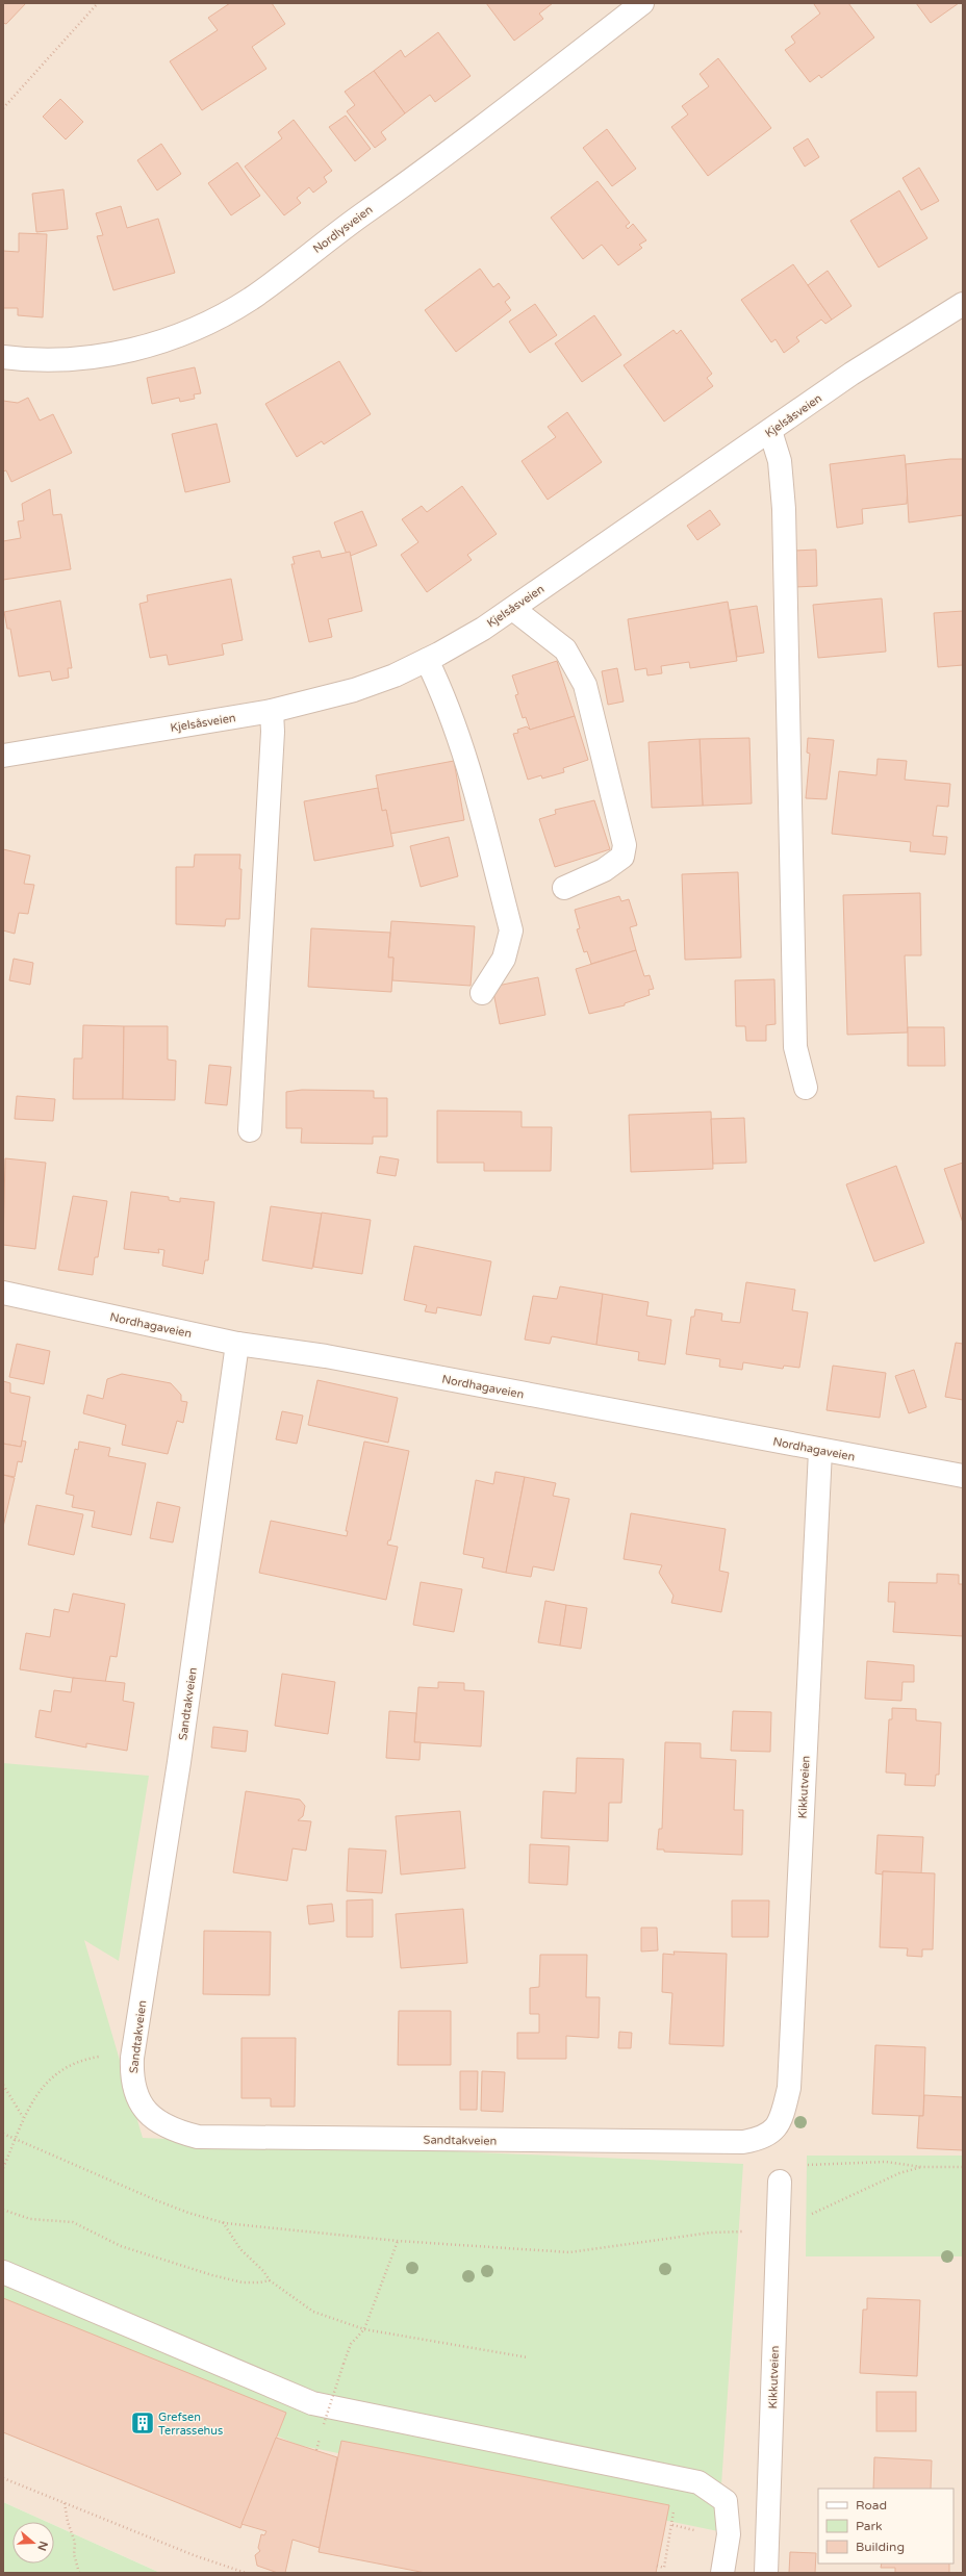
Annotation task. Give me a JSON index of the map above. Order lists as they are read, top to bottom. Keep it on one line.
{"streets":{"street":["Nordlysveien","Kjelsåsveien","Nordhagaveien","Sandtakveien","Kikkutveien"]},"crossings":[["Nordhagaveien","Sandtakveien"],["Nordhagaveien","Kikkutveien"],["Sandtakveien","Kikkutveien"]],"places":{"building":["Grefsen Terrassehus"]},"legend":["Road","Park","Building"],"north":"right"}
